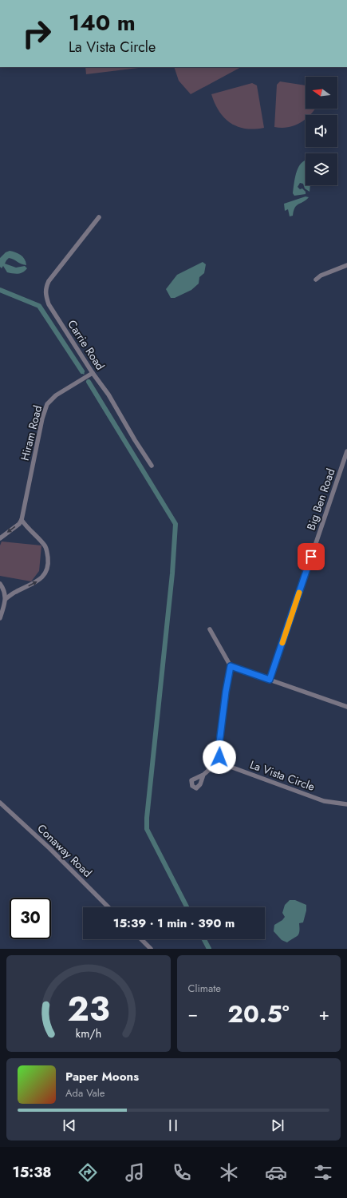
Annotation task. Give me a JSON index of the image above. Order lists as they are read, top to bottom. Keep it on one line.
{"streets":{"street":["Carrie Road","Hiram Road","Big Ben Road","La Vista Circle","Conaway Road"]},"crossings":[["Carrie Road","Hiram Road"]],"north":"left","page":{"turn":["140 m","La Vista Circle"],"limit":"30","trip":"15:39 · 1 min · 390 m","tile":"Climate","heat":["−","20.5°","+"],"song":["Paper Moons","Ada Vale"],"tabs":"15:38","gauge":["23","km/h"]}}
